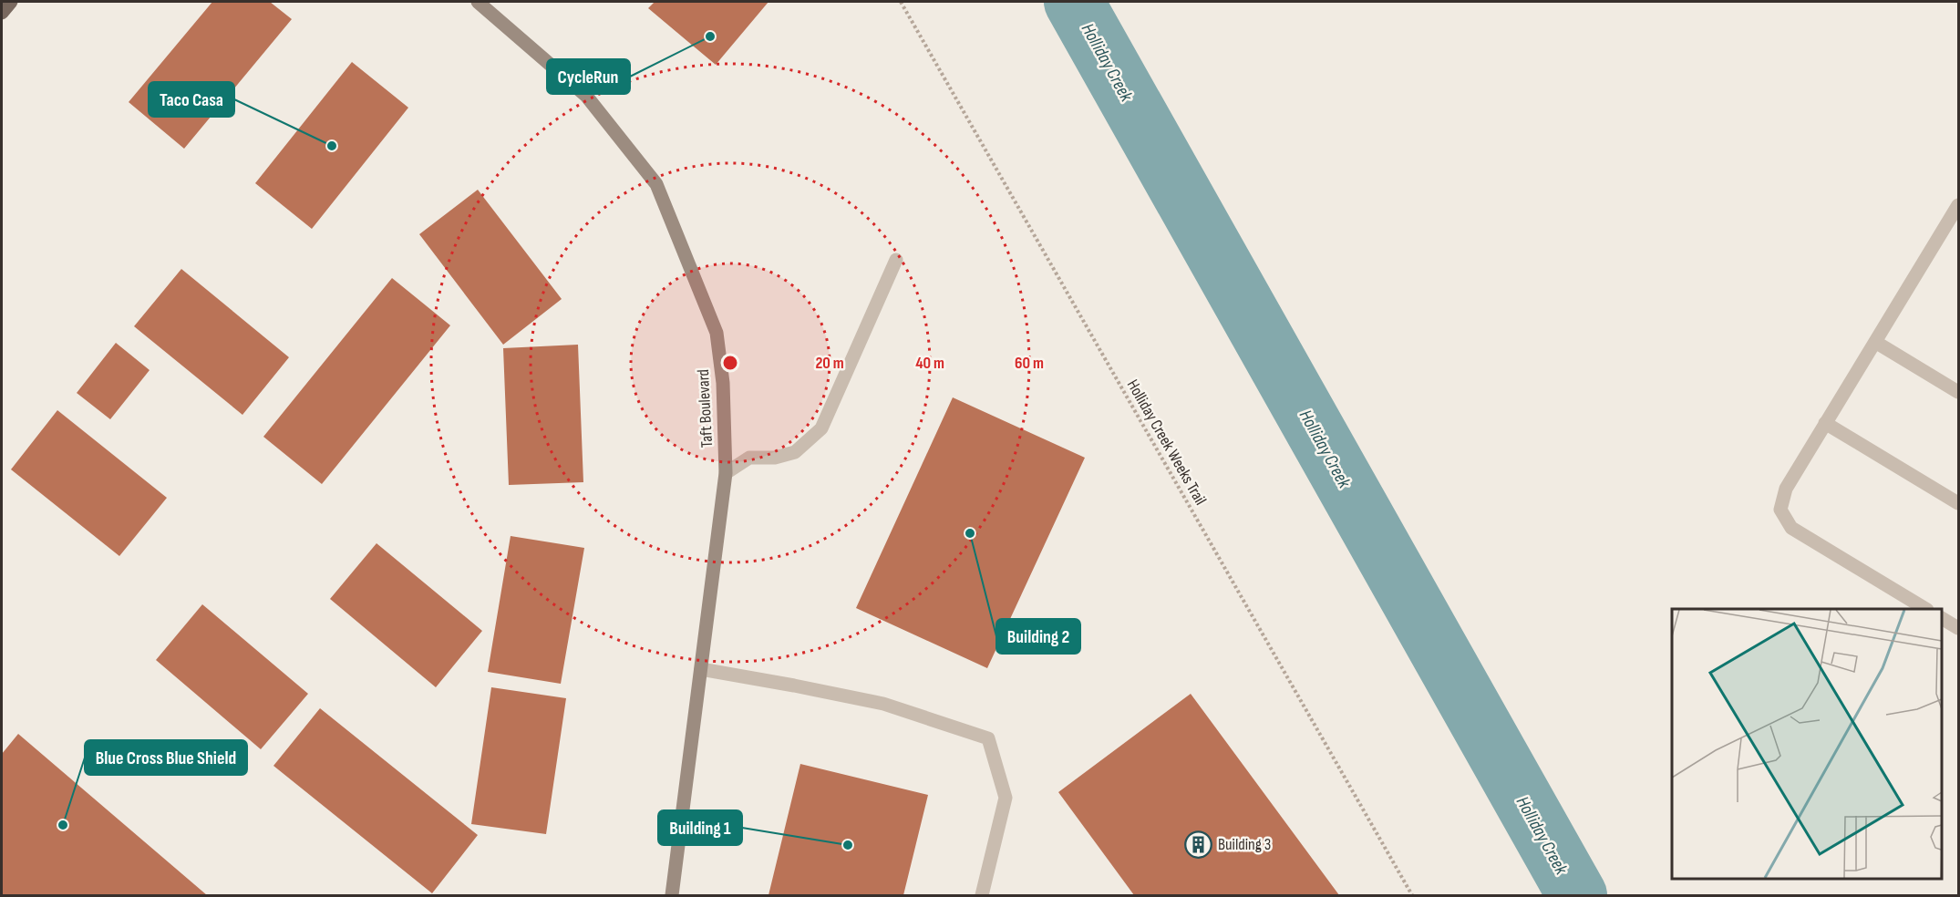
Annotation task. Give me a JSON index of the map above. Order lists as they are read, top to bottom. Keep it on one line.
{"streets":{"street":["Taft Boulevard"],"path":["Holliday Creek Weeks Trail"]},"water":["Holliday Creek"],"places":{"other":["CycleRun","Taco Casa","Building 2","Blue Cross Blue Shield","Building 1"],"building":["Building 3"]},"rings":["20 m","40 m","60 m"]}
